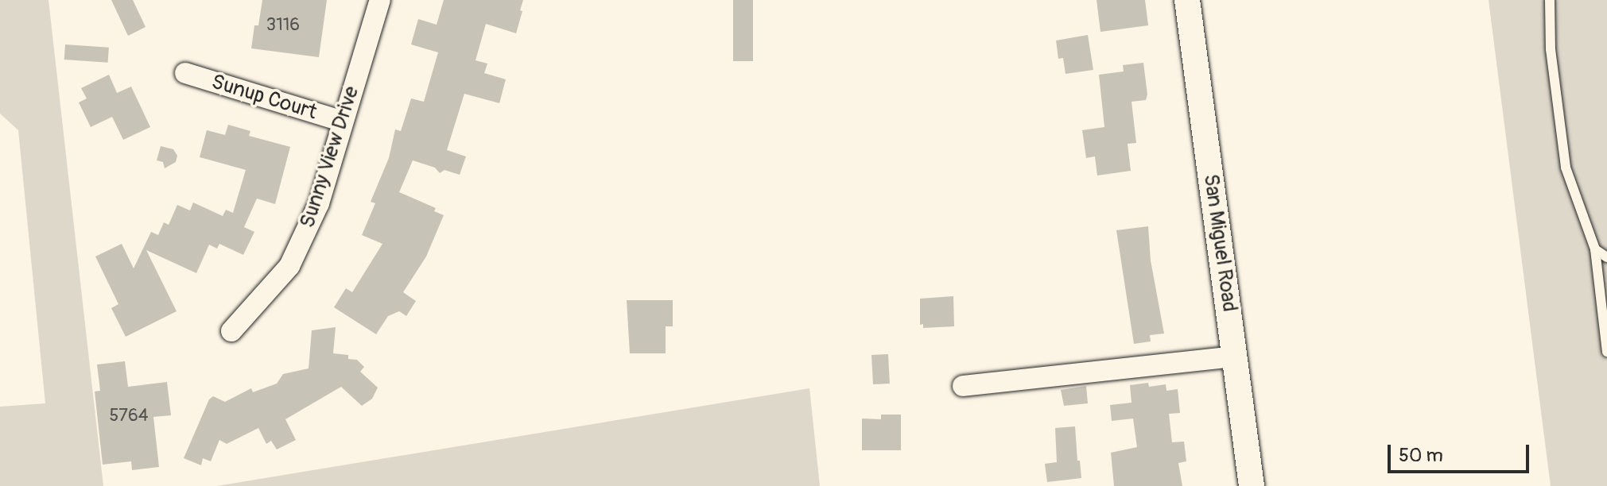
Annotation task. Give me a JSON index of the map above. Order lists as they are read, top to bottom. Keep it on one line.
{"streets":{"street":["Sunup Court","Sunny View Drive","San Miguel Road"]},"crossings":[["Sunup Court","Sunny View Drive"]],"house_numbers":["3116","5764"],"scale_bar":"50 m"}
